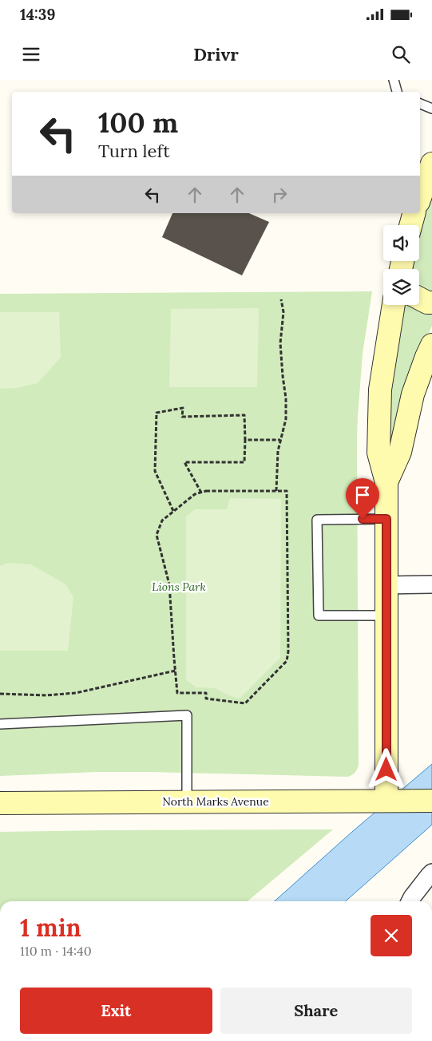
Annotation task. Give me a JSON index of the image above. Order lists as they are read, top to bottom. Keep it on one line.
{"streets":{"street":["North Marks Avenue"]},"parks":["Lions Park"],"page":{"status":"14:39","header":"Drivr","turn":["100 m","Turn left"],"heading":["1 min","110 m · 14:40"],"buttons":["Exit","Share"]}}
